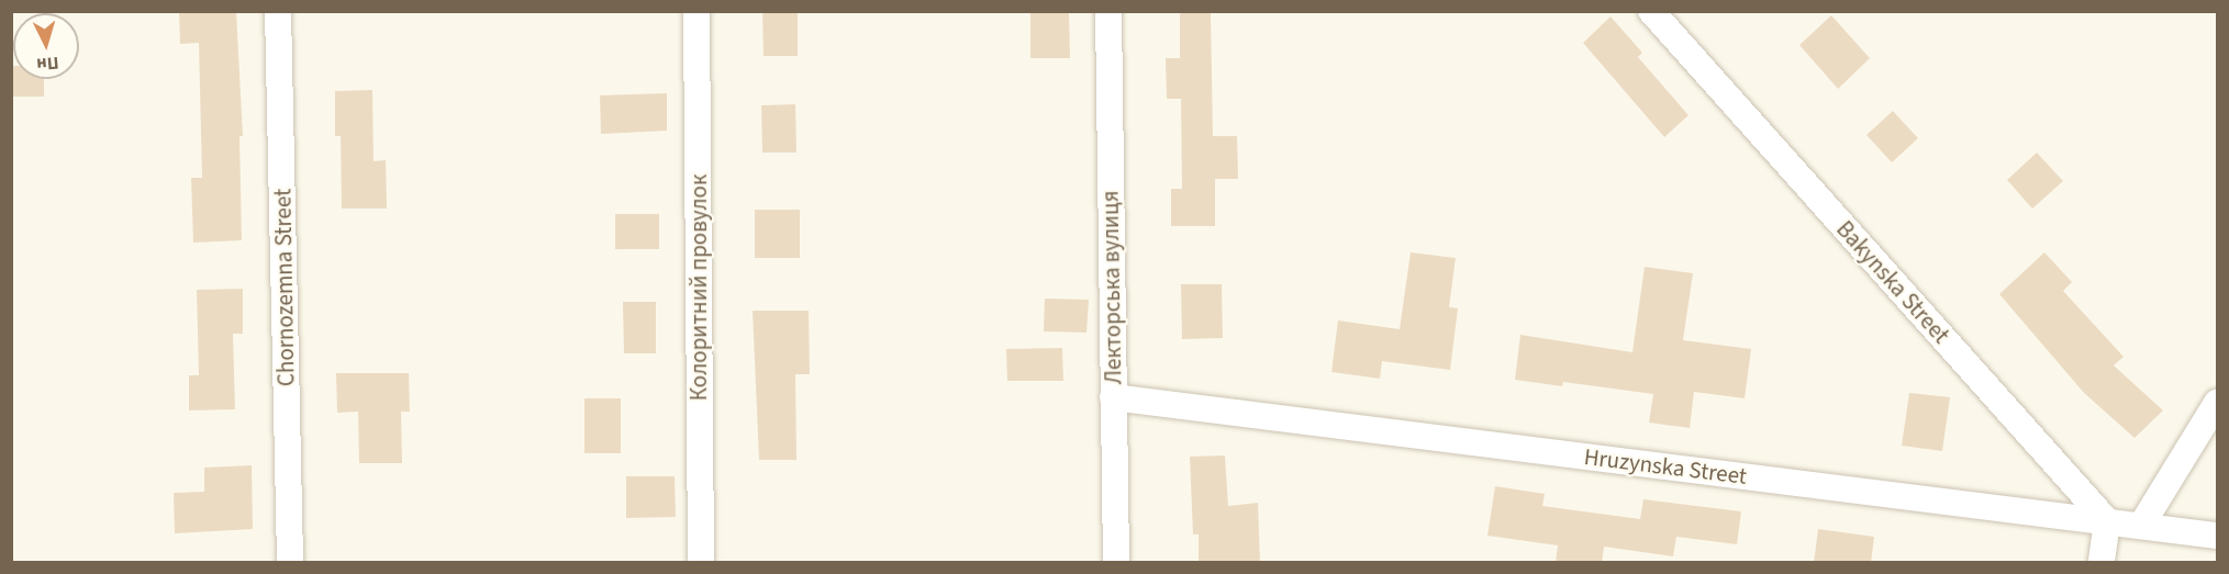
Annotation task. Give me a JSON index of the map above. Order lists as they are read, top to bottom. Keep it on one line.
{"streets":{"street":["Bakynska Street","Chornozemna Street","Колоритний провулок","Лекторська вулиця","Hruzynska Street"]},"crossings":[["Bakynska Street","Hruzynska Street"],["Лекторська вулиця","Hruzynska Street"]],"north":"bottom"}
